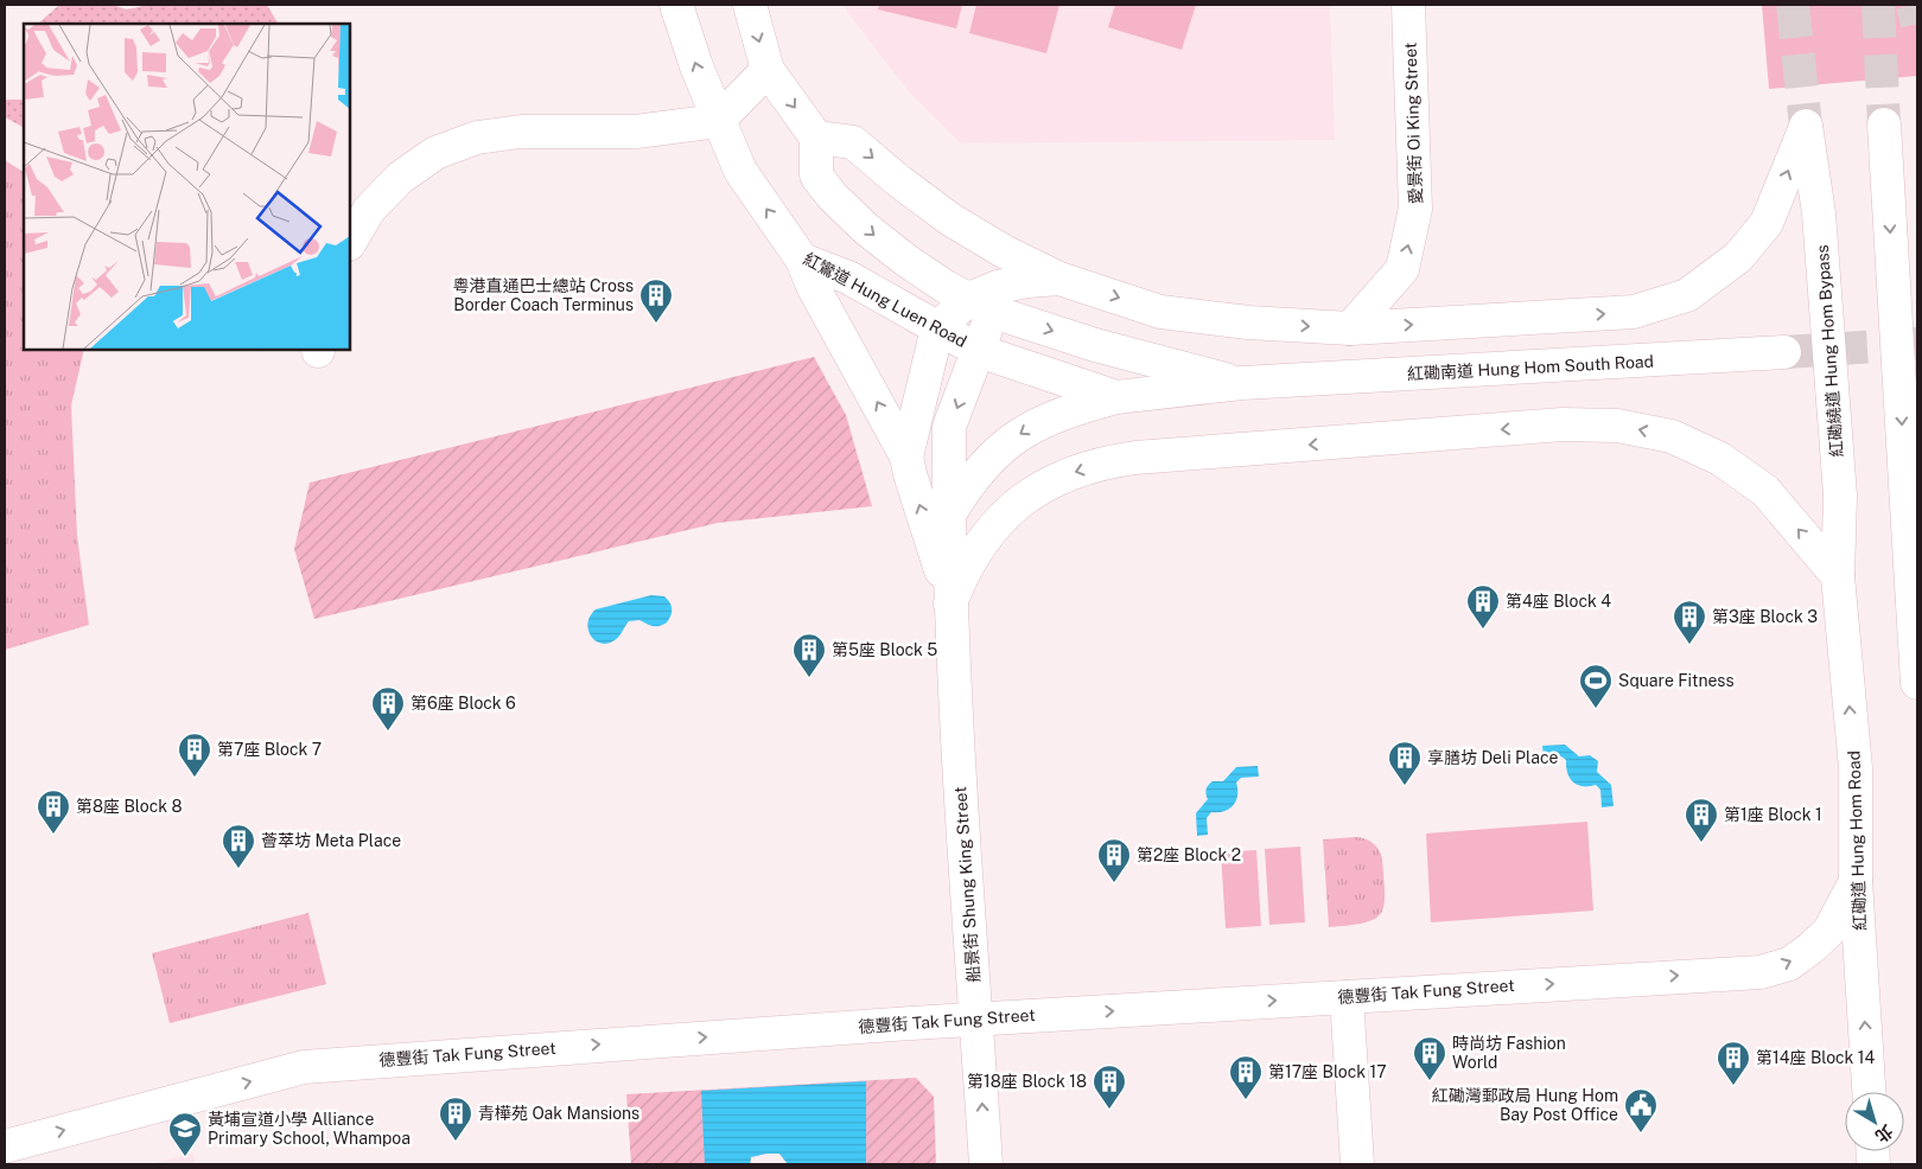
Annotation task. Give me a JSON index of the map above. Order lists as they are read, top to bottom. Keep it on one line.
{"streets":{"street":["愛景街 Oi King Street","紅鸞道 Hung Luen Road","紅磡繞道 Hung Hom Bypass","紅磡南道 Hung Hom South Road","紅磡道 Hung Hom Road","船景街 Shung King Street","德豐街 Tak Fung Street"]},"crossings":[["愛景街 Oi King Street","紅磡繞道 Hung Hom Bypass"],["紅鸞道 Hung Luen Road","紅磡南道 Hung Hom South Road"],["紅鸞道 Hung Luen Road","船景街 Shung King Street"],["紅磡繞道 Hung Hom Bypass","紅磡道 Hung Hom Road"],["紅磡道 Hung Hom Road","德豐街 Tak Fung Street"],["船景街 Shung King Street","德豐街 Tak Fung Street"]],"one_way":["愛景街 Oi King Street","紅磡道 Hung Hom Road","德豐街 Tak Fung Street"],"places":{"building":["粵港直通巴士總站 Cross Border Coach Terminus","第4座 Block 4","第3座 Block 3","第5座 Block 5","第6座 Block 6","第7座 Block 7","享膳坊 Deli Place","第8座 Block 8","第1座 Block 1","薈萃坊 Meta Place","第2座 Block 2","時尚坊 Fashion World","第14座 Block 14","第17座 Block 17","第18座 Block 18","青樺苑 Oak Mansions"],"sports":["Square Fitness"],"public building":["紅磡灣郵政局 Hung Hom Bay Post Office"],"school or university":["黃埔宣道小學 Alliance Primary School, Whampoa"]},"north":"bottom right"}
